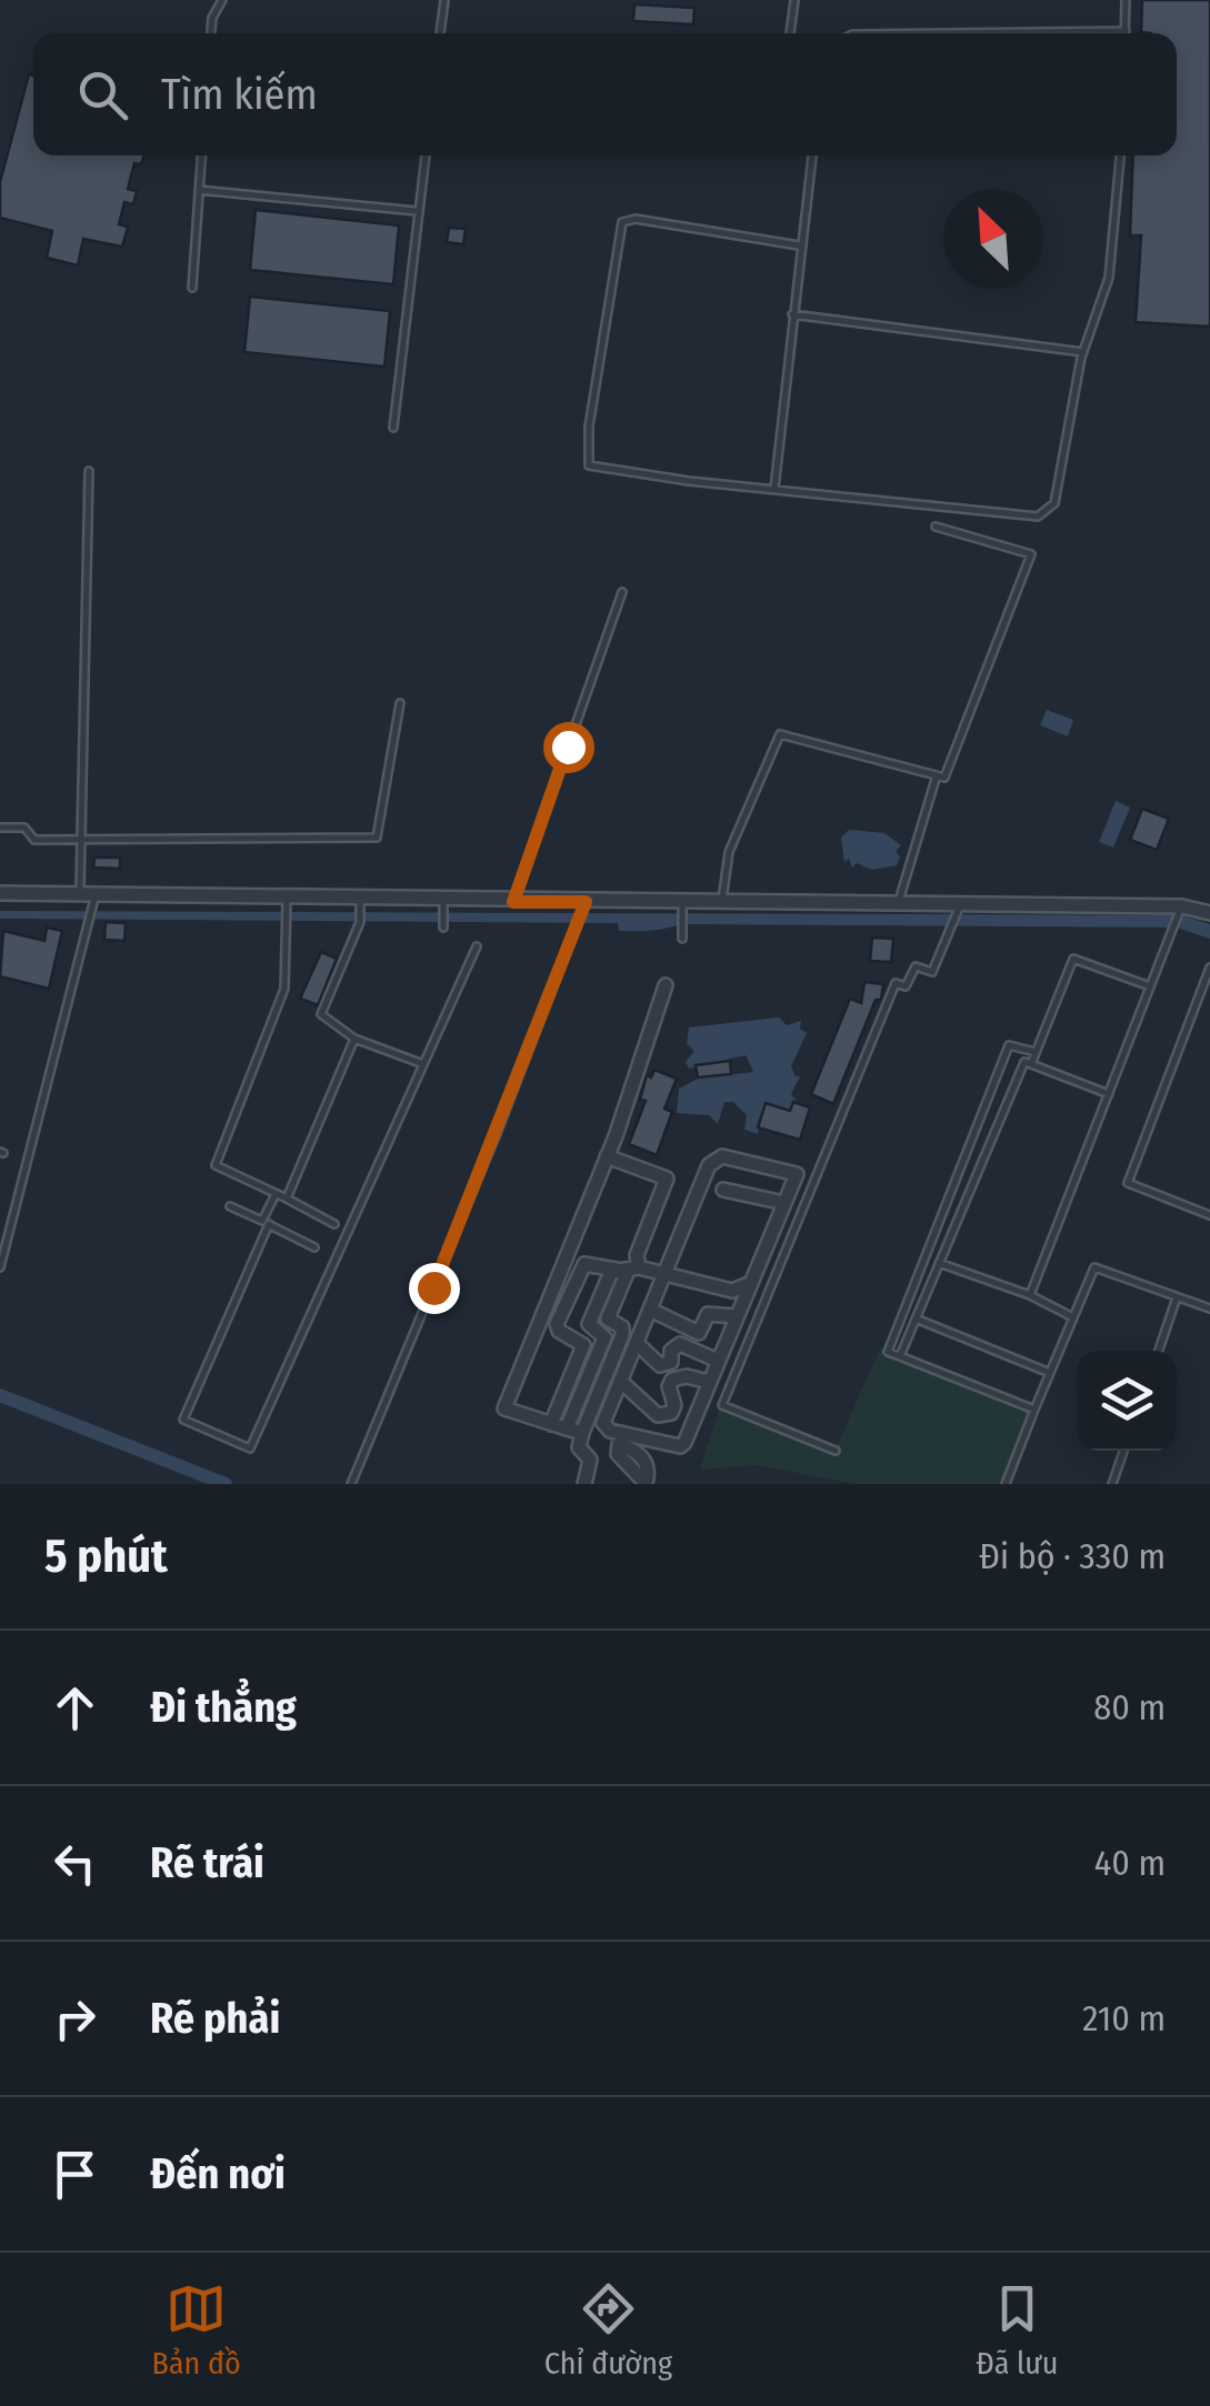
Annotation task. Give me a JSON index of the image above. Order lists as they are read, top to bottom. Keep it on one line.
{"north":"top left","page":{"search":"Tìm kiếm","heading":["5 phút","Đi bộ · 330 m"],"list":[["Đi thẳng","80 m"],["Rẽ trái","40 m"],["Rẽ phải","210 m"],"Đến nơi"],"nav":["Bản đồ","Chỉ đường","Đã lưu"]}}
